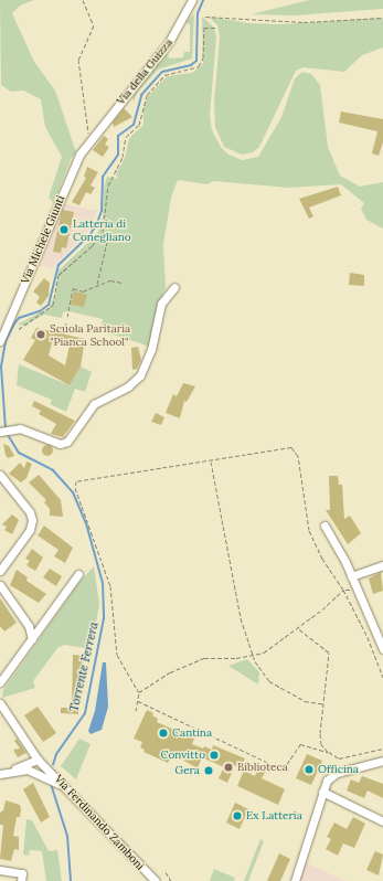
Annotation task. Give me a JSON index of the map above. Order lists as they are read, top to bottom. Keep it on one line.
{"streets":{"street":["Via della Guizza","Via Michele Giunti","Via Ferdinando Zamboni"]},"crossings":[["Via della Guizza","Via Michele Giunti"]],"water":["Torrente Ferrera"],"places":["Latteria di Conegliano","Scuola Paritaria \"Pianca School\"","Cantina","Convitto","Biblioteca","Officina","Gera","Ex Latteria"]}
